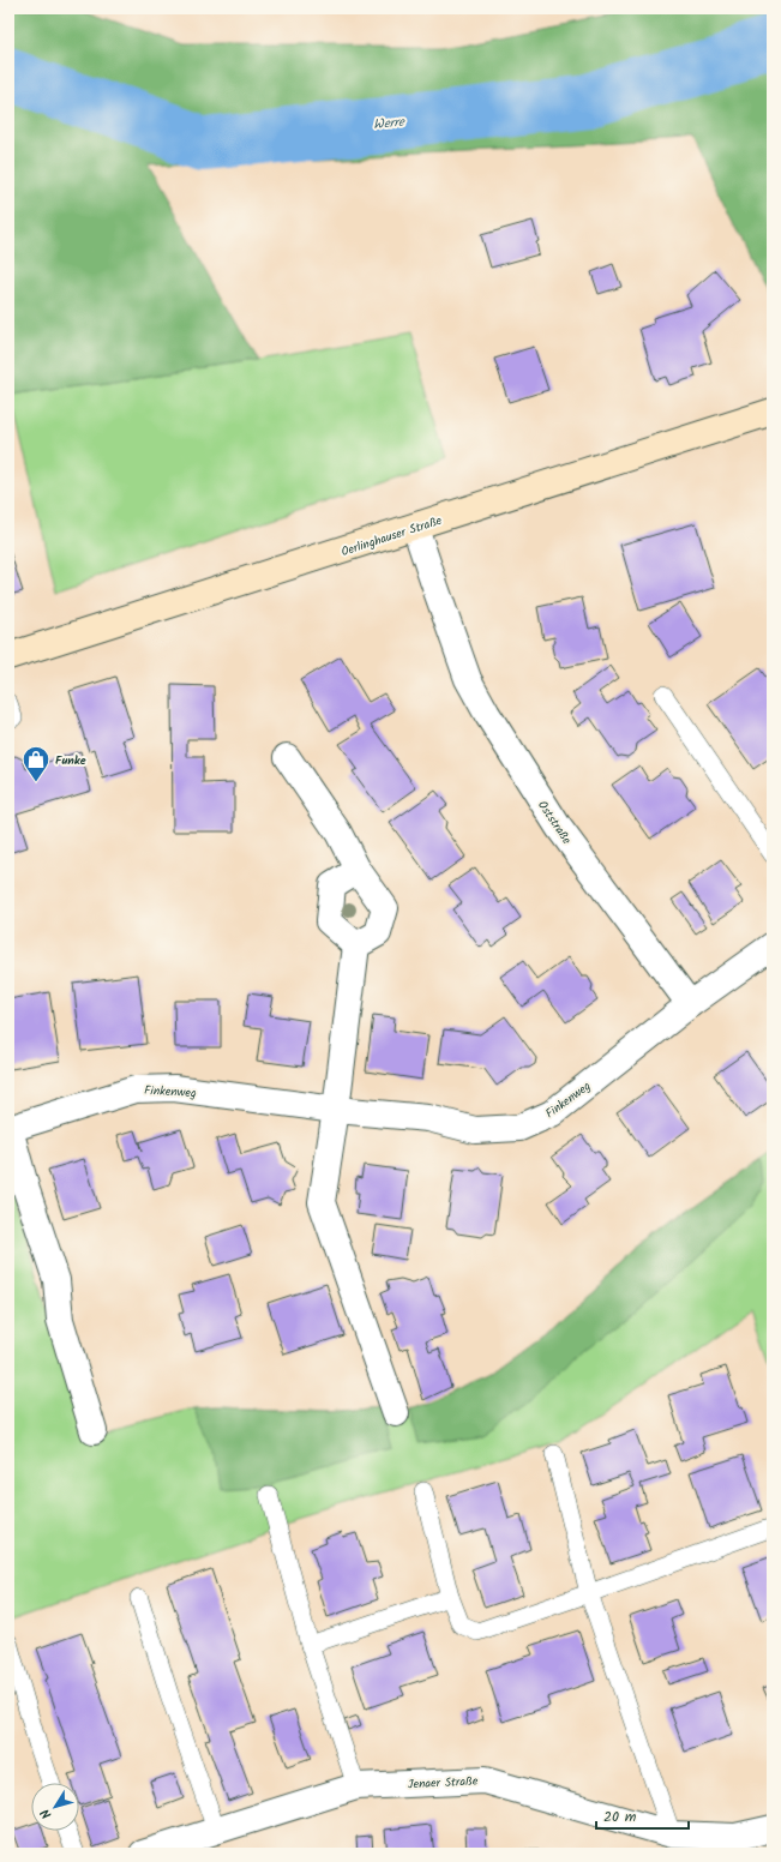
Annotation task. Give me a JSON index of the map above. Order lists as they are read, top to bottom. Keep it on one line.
{"streets":{"main road":["Oerlinghauser Straße"],"street":["Oststraße","Finkenweg","Jenaer Straße"]},"crossings":[["Oerlinghauser Straße","Oststraße"],["Oststraße","Finkenweg"]],"water":["Werre"],"places":{"shop":["Funke"]},"scale_bar":"20 m","north":"bottom left"}
